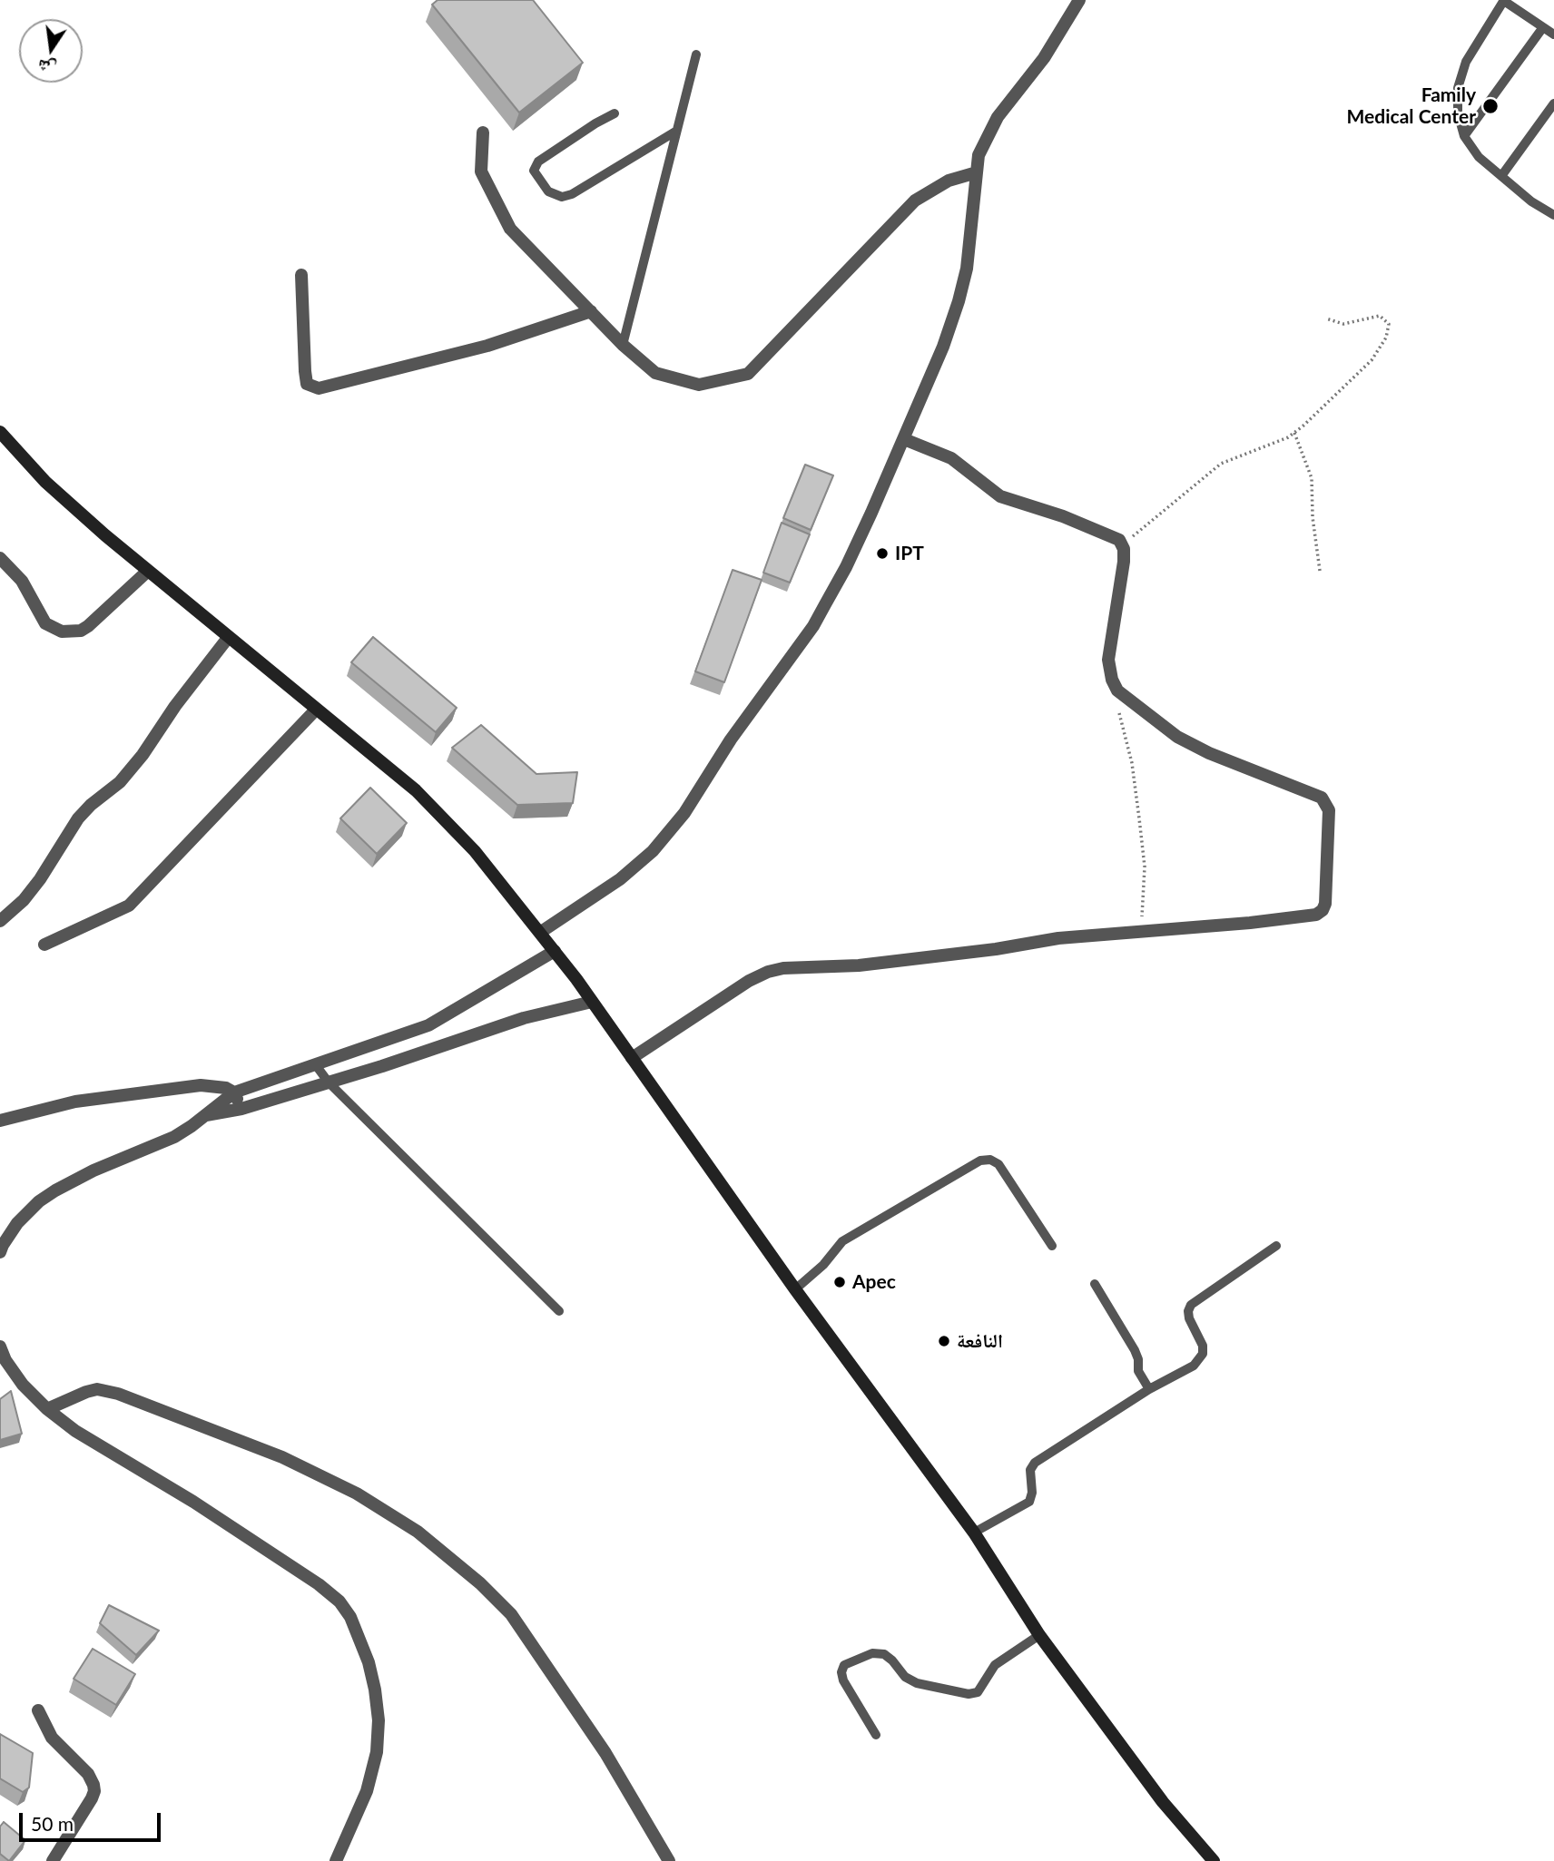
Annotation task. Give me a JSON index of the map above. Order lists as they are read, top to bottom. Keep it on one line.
{"places":["Family Medical Center","IPT","Apec","النافعة"],"scale_bar":"50 m","north":"bottom"}
